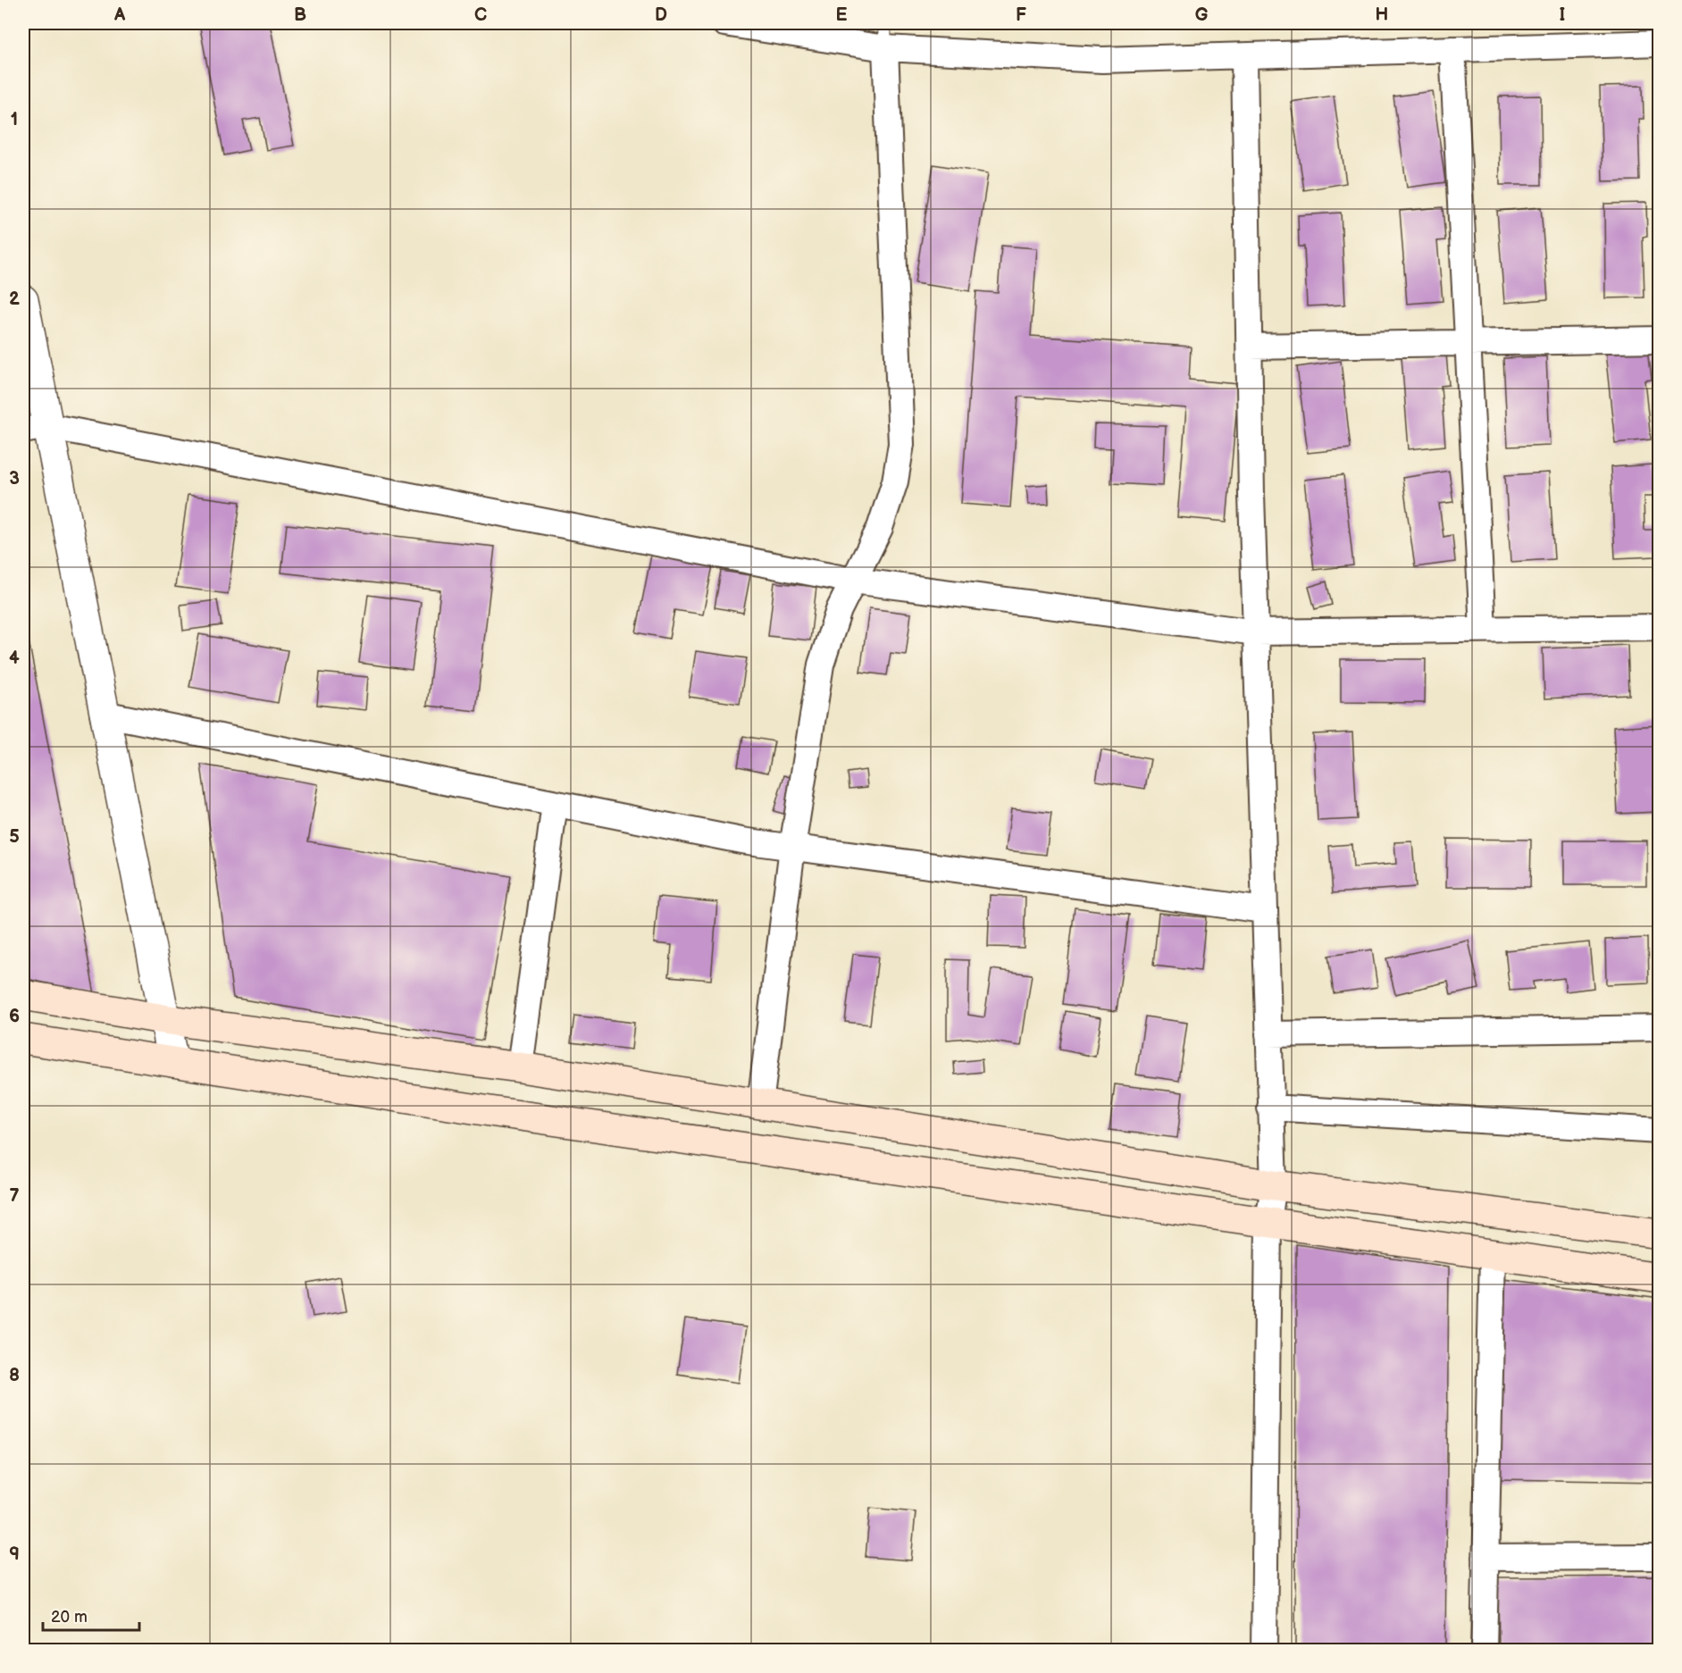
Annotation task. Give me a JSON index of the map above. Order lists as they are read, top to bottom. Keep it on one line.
{"scale_bar":"20 m","grid":{"columns":["A","B","C","D","E","F","G","H","I"],"rows":["1","2","3","4","5","6","7","8","9"]}}
